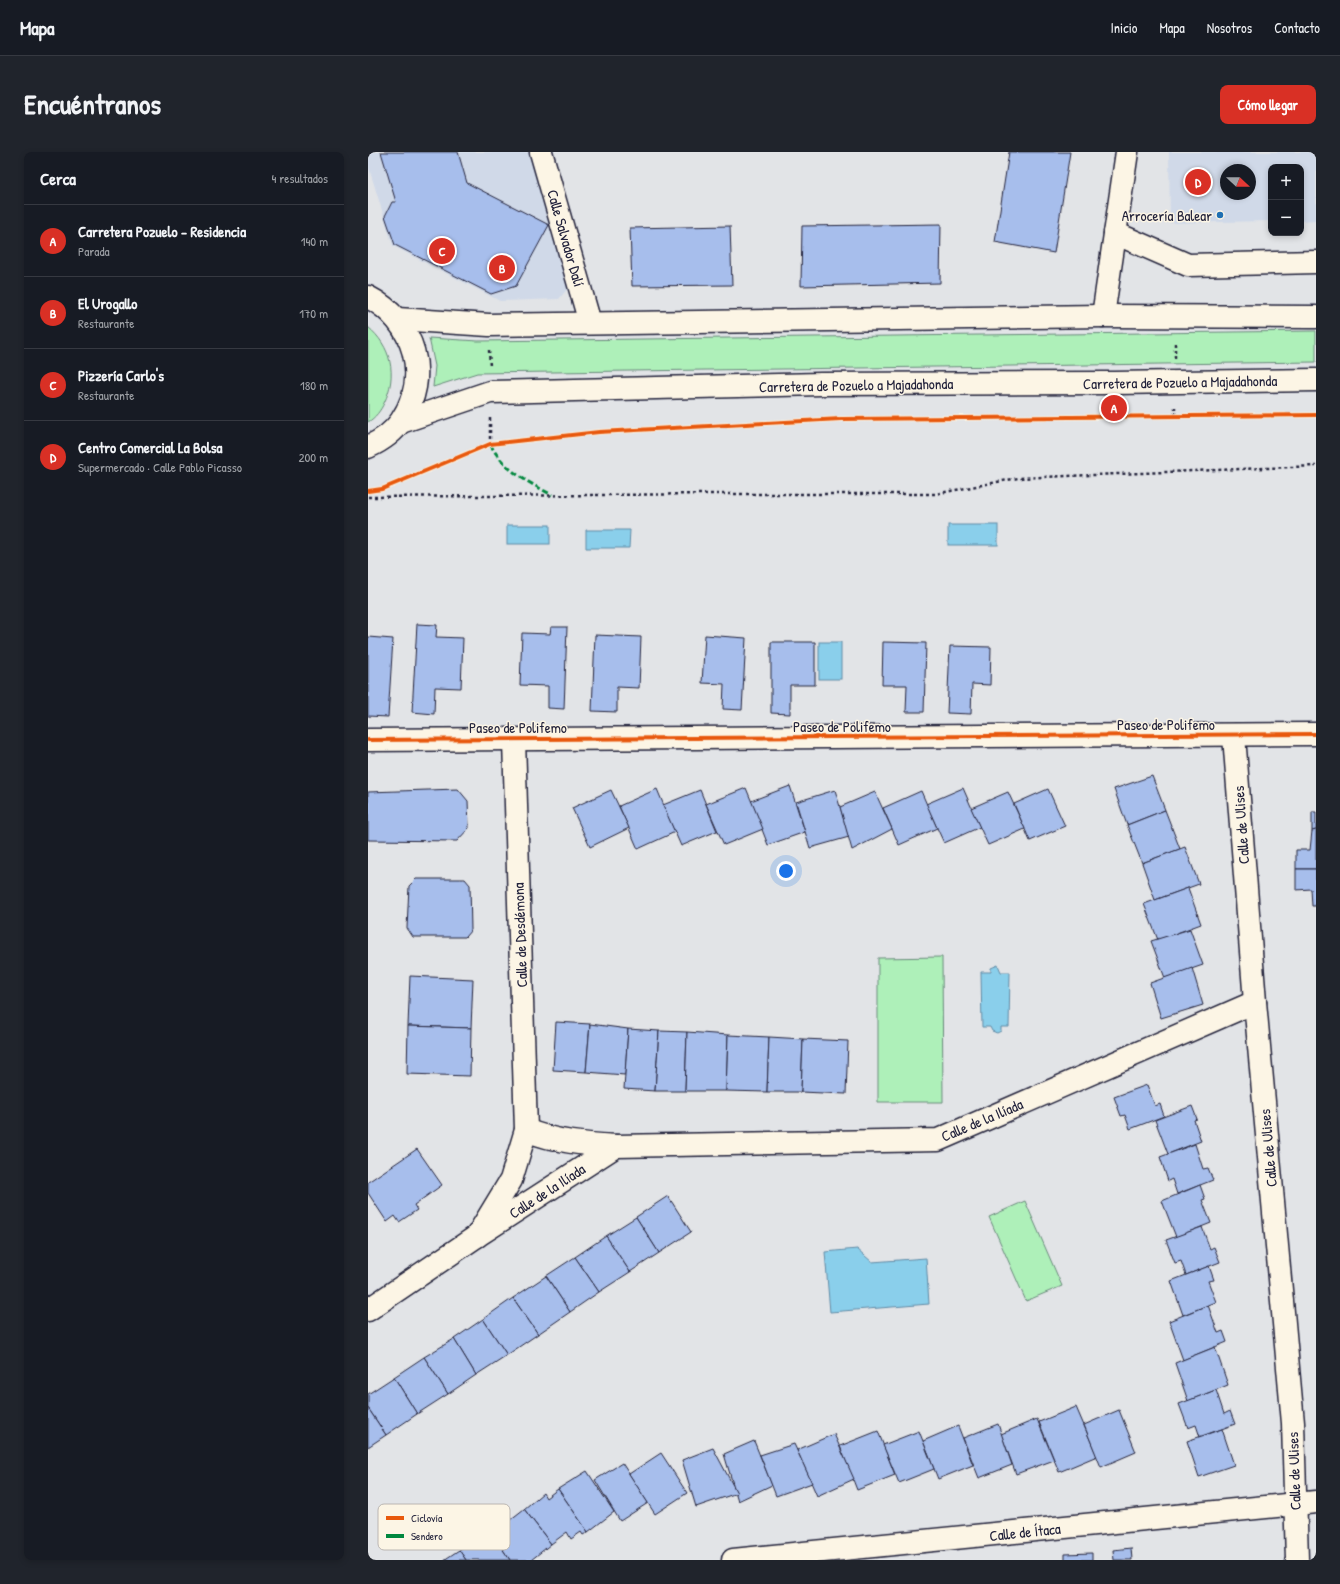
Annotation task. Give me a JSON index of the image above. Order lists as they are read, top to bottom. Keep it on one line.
{"streets":{"street":["Calle Salvador Dalí","Carretera de Pozuelo a Majadahonda","Paseo de Polifemo","Calle de Ulises","Calle de Desdémona","Calle de la Ilíada","Calle de Ítaca"]},"crossings":[["Paseo de Polifemo","Calle de Ulises"],["Paseo de Polifemo","Calle de Desdémona"],["Calle de Ulises","Calle de la Ilíada"],["Calle de Ulises","Calle de Ítaca"],["Calle de Desdémona","Calle de la Ilíada"]],"places":["Arrocería Balear"],"legend":["Ciclovía","Sendero"],"north":"right","page":{"header":"Mapa","nav":["Inicio","Mapa","Nosotros","Contacto"],"title":"Encuéntranos","buttons":"Cómo llegar","heading":["Cerca","4 resultados"],"map_buttons":["+","−"],"pins":["D","C","B","A"],"list":[{"mark":"A","name":"Carretera Pozuelo - Residencia","note":"Parada","value":"140 m"},{"mark":"B","name":"El Urogallo","note":"Restaurante","value":"170 m"},{"mark":"C","name":"Pizzería Carlo's","note":"Restaurante","value":"180 m"},{"mark":"D","name":"Centro Comercial La Bolsa","note":"Supermercado · Calle Pablo Picasso","value":"200 m"}]}}
